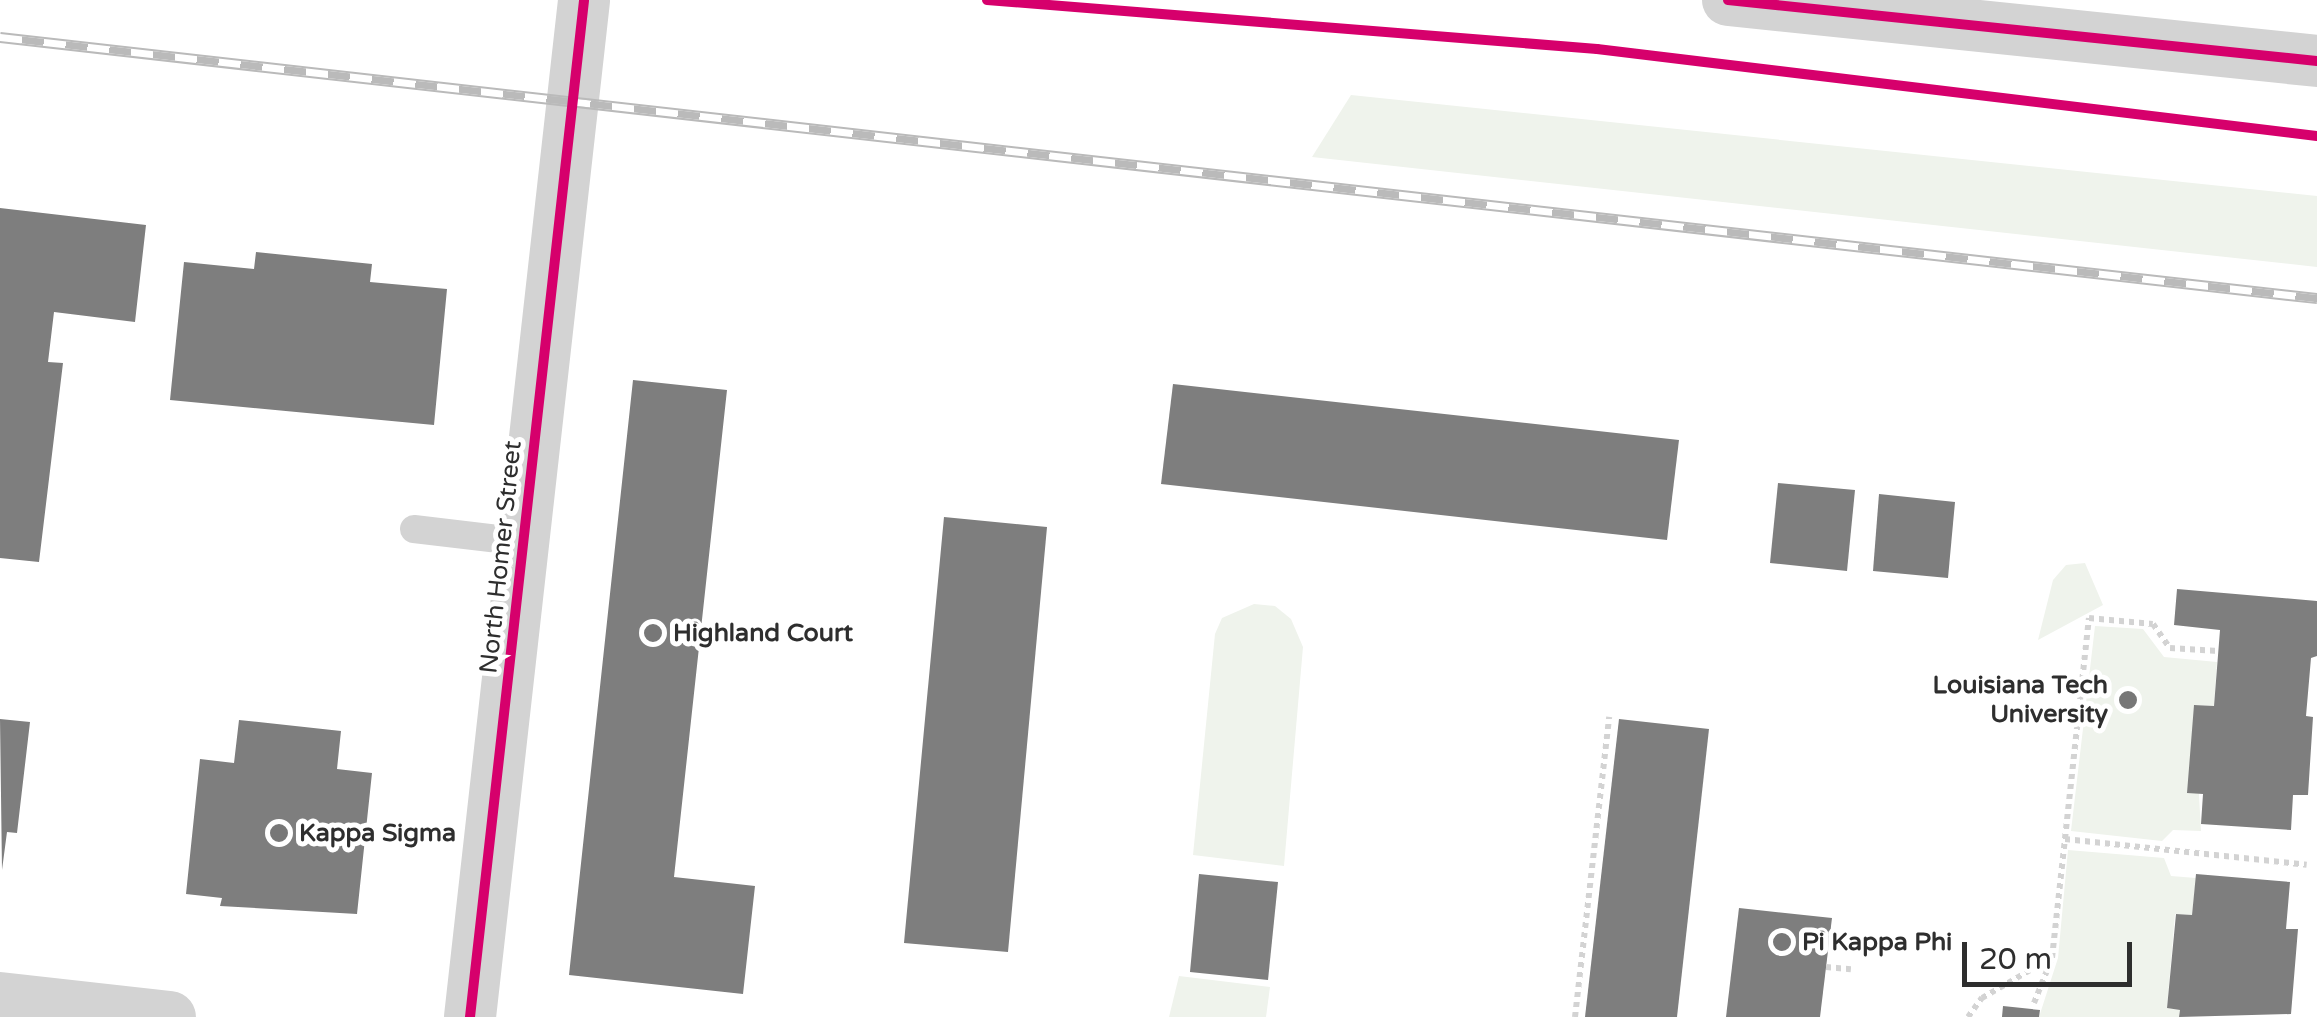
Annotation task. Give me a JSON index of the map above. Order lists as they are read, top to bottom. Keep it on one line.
{"streets":{"street":["North Homer Street"]},"places":["Highland Court","Louisiana Tech University","Kappa Sigma","Pi Kappa Phi"],"scale_bar":"20 m"}
